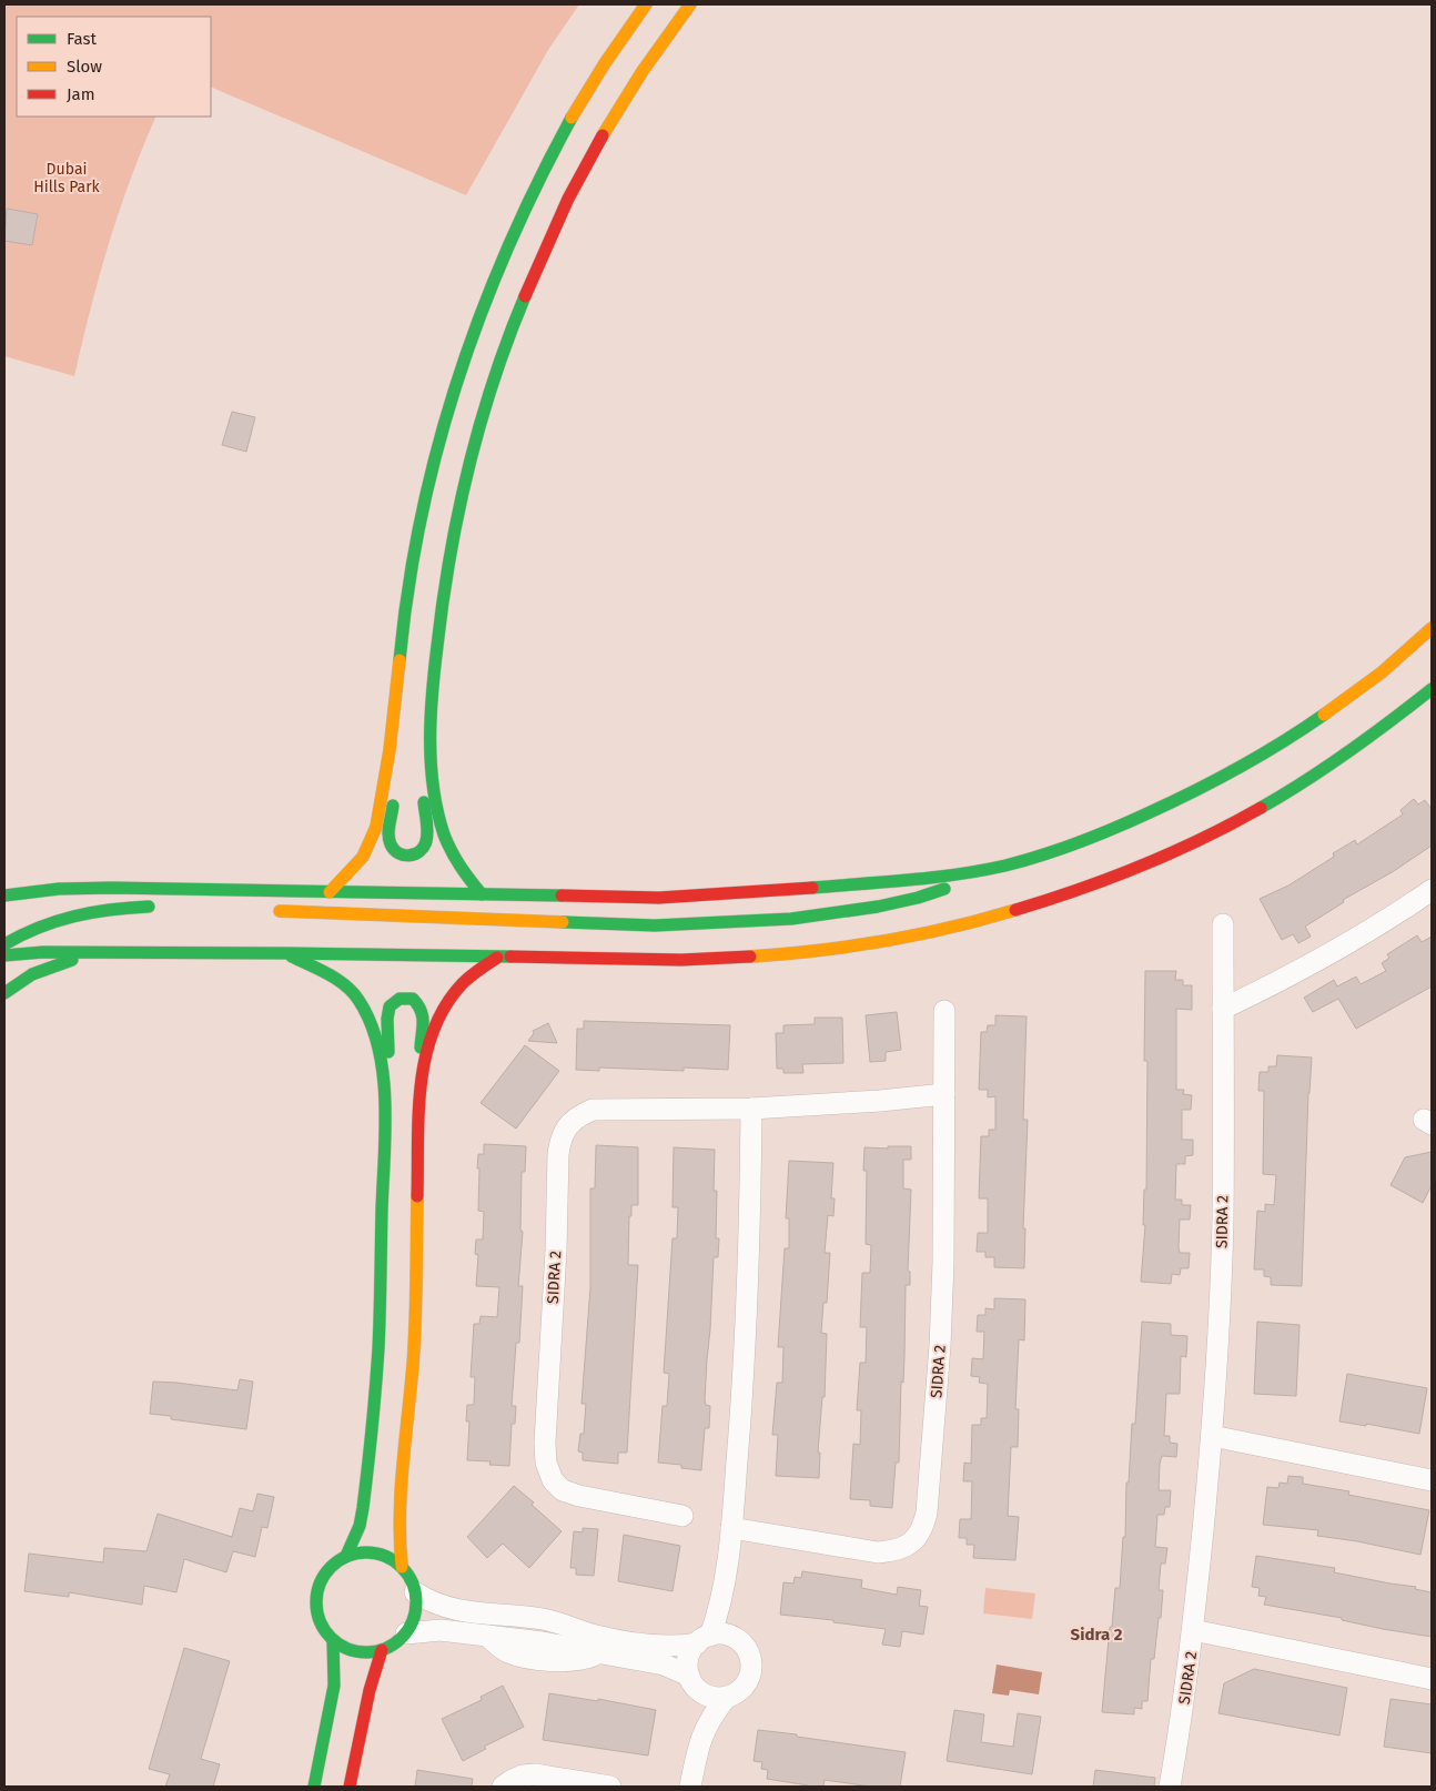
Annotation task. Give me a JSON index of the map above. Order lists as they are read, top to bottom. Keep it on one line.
{"streets":{"street":["SIDRA 2"]},"districts":["Sidra 2"],"parks":["Dubai Hills Park"],"legend":["Fast","Slow","Jam"]}
